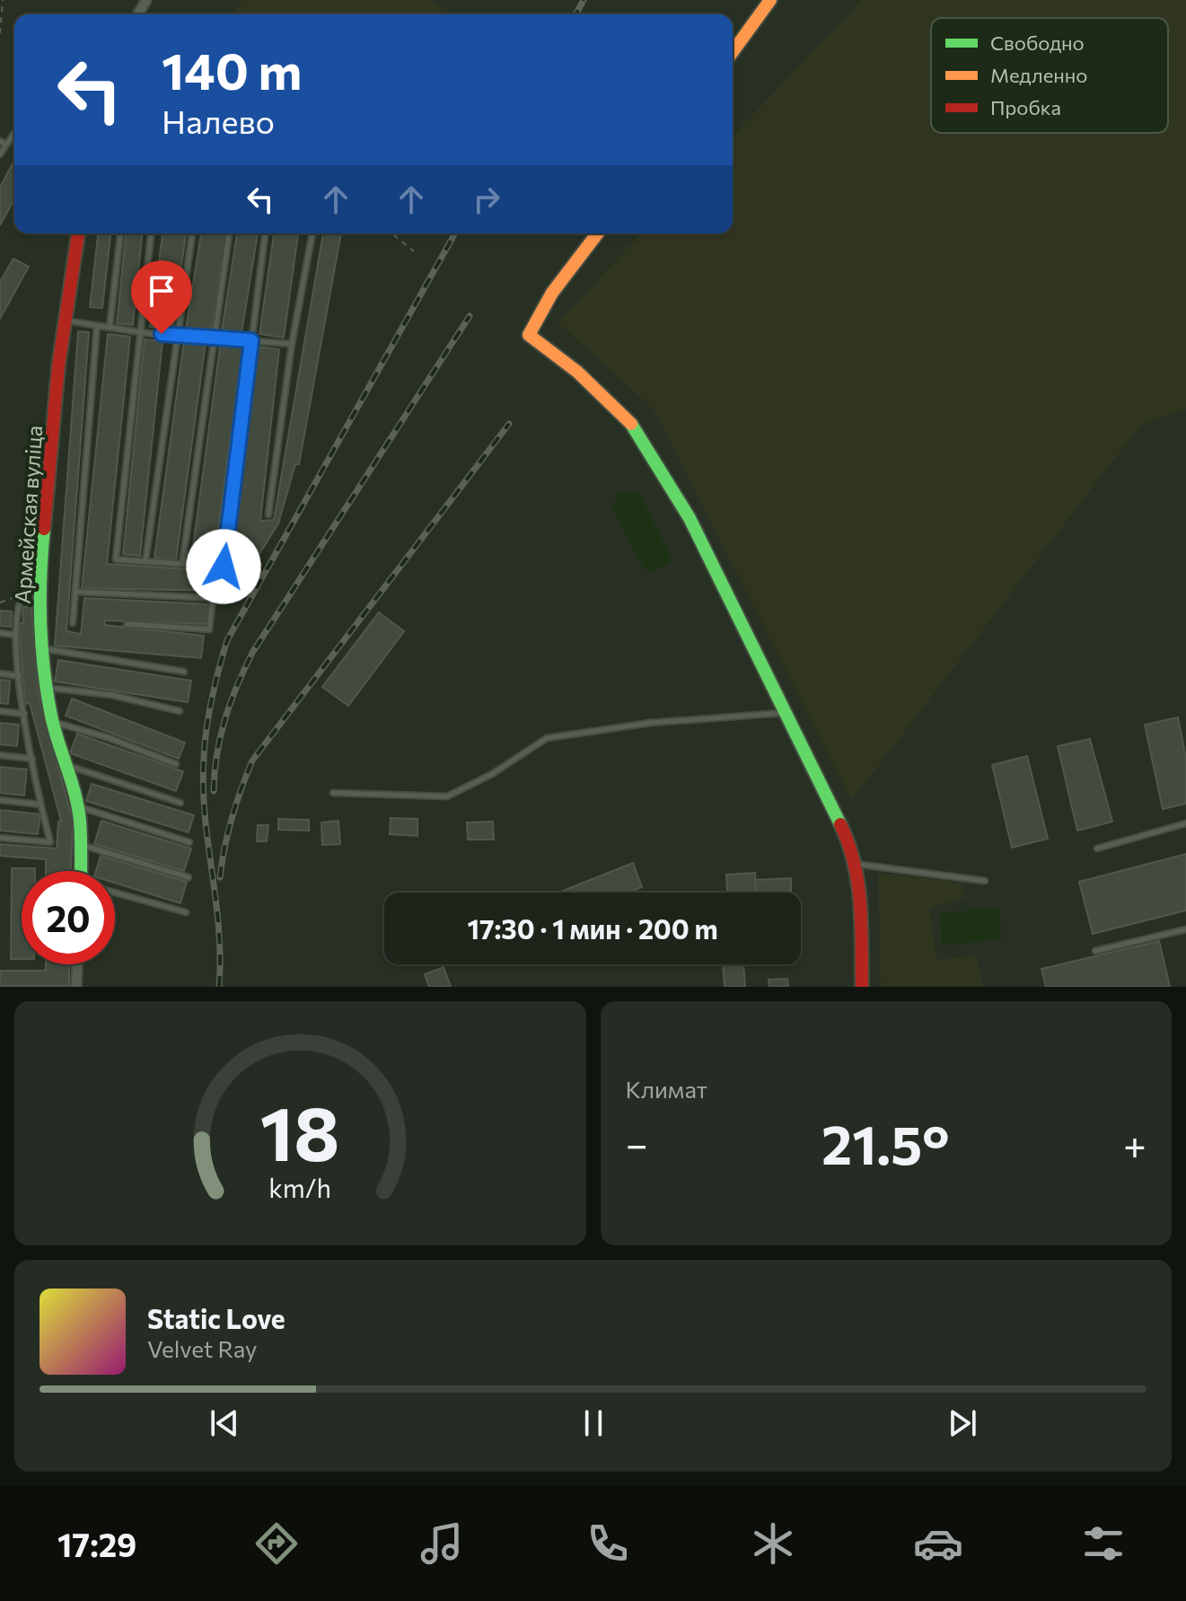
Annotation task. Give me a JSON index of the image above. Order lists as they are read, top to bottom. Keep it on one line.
{"streets":{"street":["Армейская вуліца"]},"legend":["Свободно","Медленно","Пробка"],"page":{"turn":["140 m","Налево"],"limit":"20","trip":"17:30 · 1 мин · 200 m","tile":"Климат","heat":["−","21.5°","+"],"song":["Static Love","Velvet Ray"],"tabs":"17:29","gauge":["18","km/h"]}}
